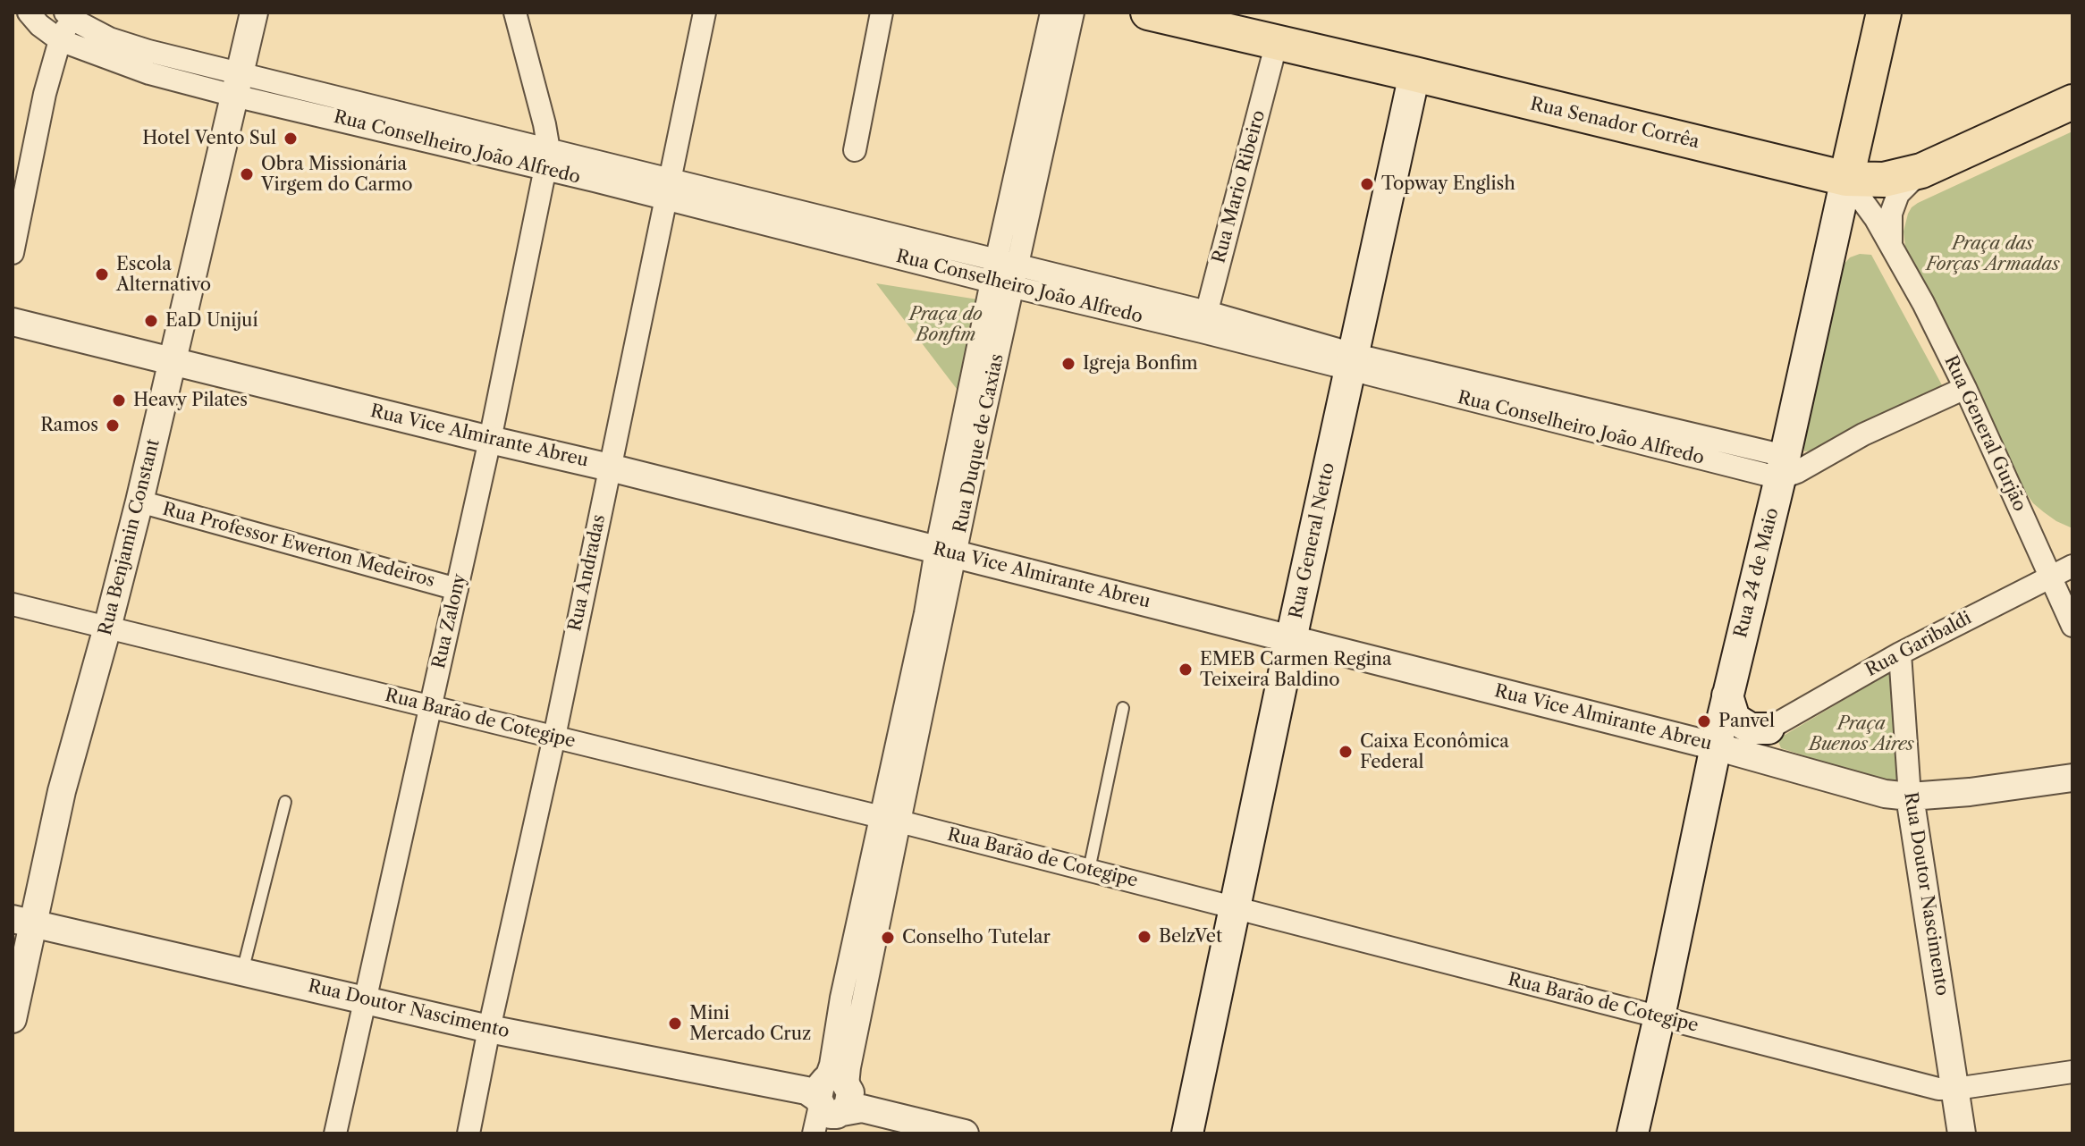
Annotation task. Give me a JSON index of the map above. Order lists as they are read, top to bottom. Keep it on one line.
{"streets":{"main road":["Rua Senador Corrêa","Rua General Netto","Rua 24 de Maio"],"street":["Rua Conselheiro João Alfredo","Rua Mario Ribeiro","Rua General Gurjão","Rua Vice Almirante Abreu","Rua Duque de Caxias","Rua Benjamin Constant","Rua Professor Ewerton Medeiros","Rua Andradas","Rua Zalony","Rua Garibaldi","Rua Barão de Cotegipe","Rua Doutor Nascimento"]},"crossings":[["Rua Senador Corrêa","Rua Mario Ribeiro"],["Rua Senador Corrêa","Rua General Gurjão"],["Rua Senador Corrêa","Rua General Netto"],["Rua Senador Corrêa","Rua 24 de Maio"],["Rua Conselheiro João Alfredo","Rua Mario Ribeiro"],["Rua Conselheiro João Alfredo","Rua Duque de Caxias"],["Rua Conselheiro João Alfredo","Rua Benjamin Constant"],["Rua Conselheiro João Alfredo","Rua General Netto"],["Rua Conselheiro João Alfredo","Rua Andradas"],["Rua Conselheiro João Alfredo","Rua 24 de Maio"],["Rua Conselheiro João Alfredo","Rua Zalony"],["Rua General Gurjão","Rua 24 de Maio"],["Rua General Gurjão","Rua Garibaldi"],["Rua Vice Almirante Abreu","Rua Duque de Caxias"],["Rua Vice Almirante Abreu","Rua Benjamin Constant"],["Rua Vice Almirante Abreu","Rua General Netto"],["Rua Vice Almirante Abreu","Rua Andradas"],["Rua Vice Almirante Abreu","Rua 24 de Maio"],["Rua Vice Almirante Abreu","Rua Zalony"],["Rua Vice Almirante Abreu","Rua Doutor Nascimento"],["Rua Duque de Caxias","Rua Barão de Cotegipe"],["Rua Duque de Caxias","Rua Doutor Nascimento"],["Rua Benjamin Constant","Rua Professor Ewerton Medeiros"],["Rua Benjamin Constant","Rua Barão de Cotegipe"],["Rua Benjamin Constant","Rua Doutor Nascimento"],["Rua General Netto","Rua Barão de Cotegipe"],["Rua Professor Ewerton Medeiros","Rua Zalony"],["Rua Andradas","Rua Barão de Cotegipe"],["Rua Andradas","Rua Doutor Nascimento"],["Rua 24 de Maio","Rua Barão de Cotegipe"],["Rua Zalony","Rua Barão de Cotegipe"],["Rua Zalony","Rua Doutor Nascimento"],["Rua Garibaldi","Rua Doutor Nascimento"],["Rua Barão de Cotegipe","Rua Doutor Nascimento"]],"parks":["Praça das Forças Armadas","Praça do Bonfim","Praça Buenos Aires"],"places":["Hotel Vento Sul","Obra Missionária Virgem do Carmo","Topway English","Escola Alternativo","EaD Unijuí","Igreja Bonfim","Heavy Pilates","Ramos","EMEB Carmen Regina Teixeira Baldino","Panvel","Caixa Econômica Federal","BelzVet","Conselho Tutelar","Mini Mercado Cruz"]}
